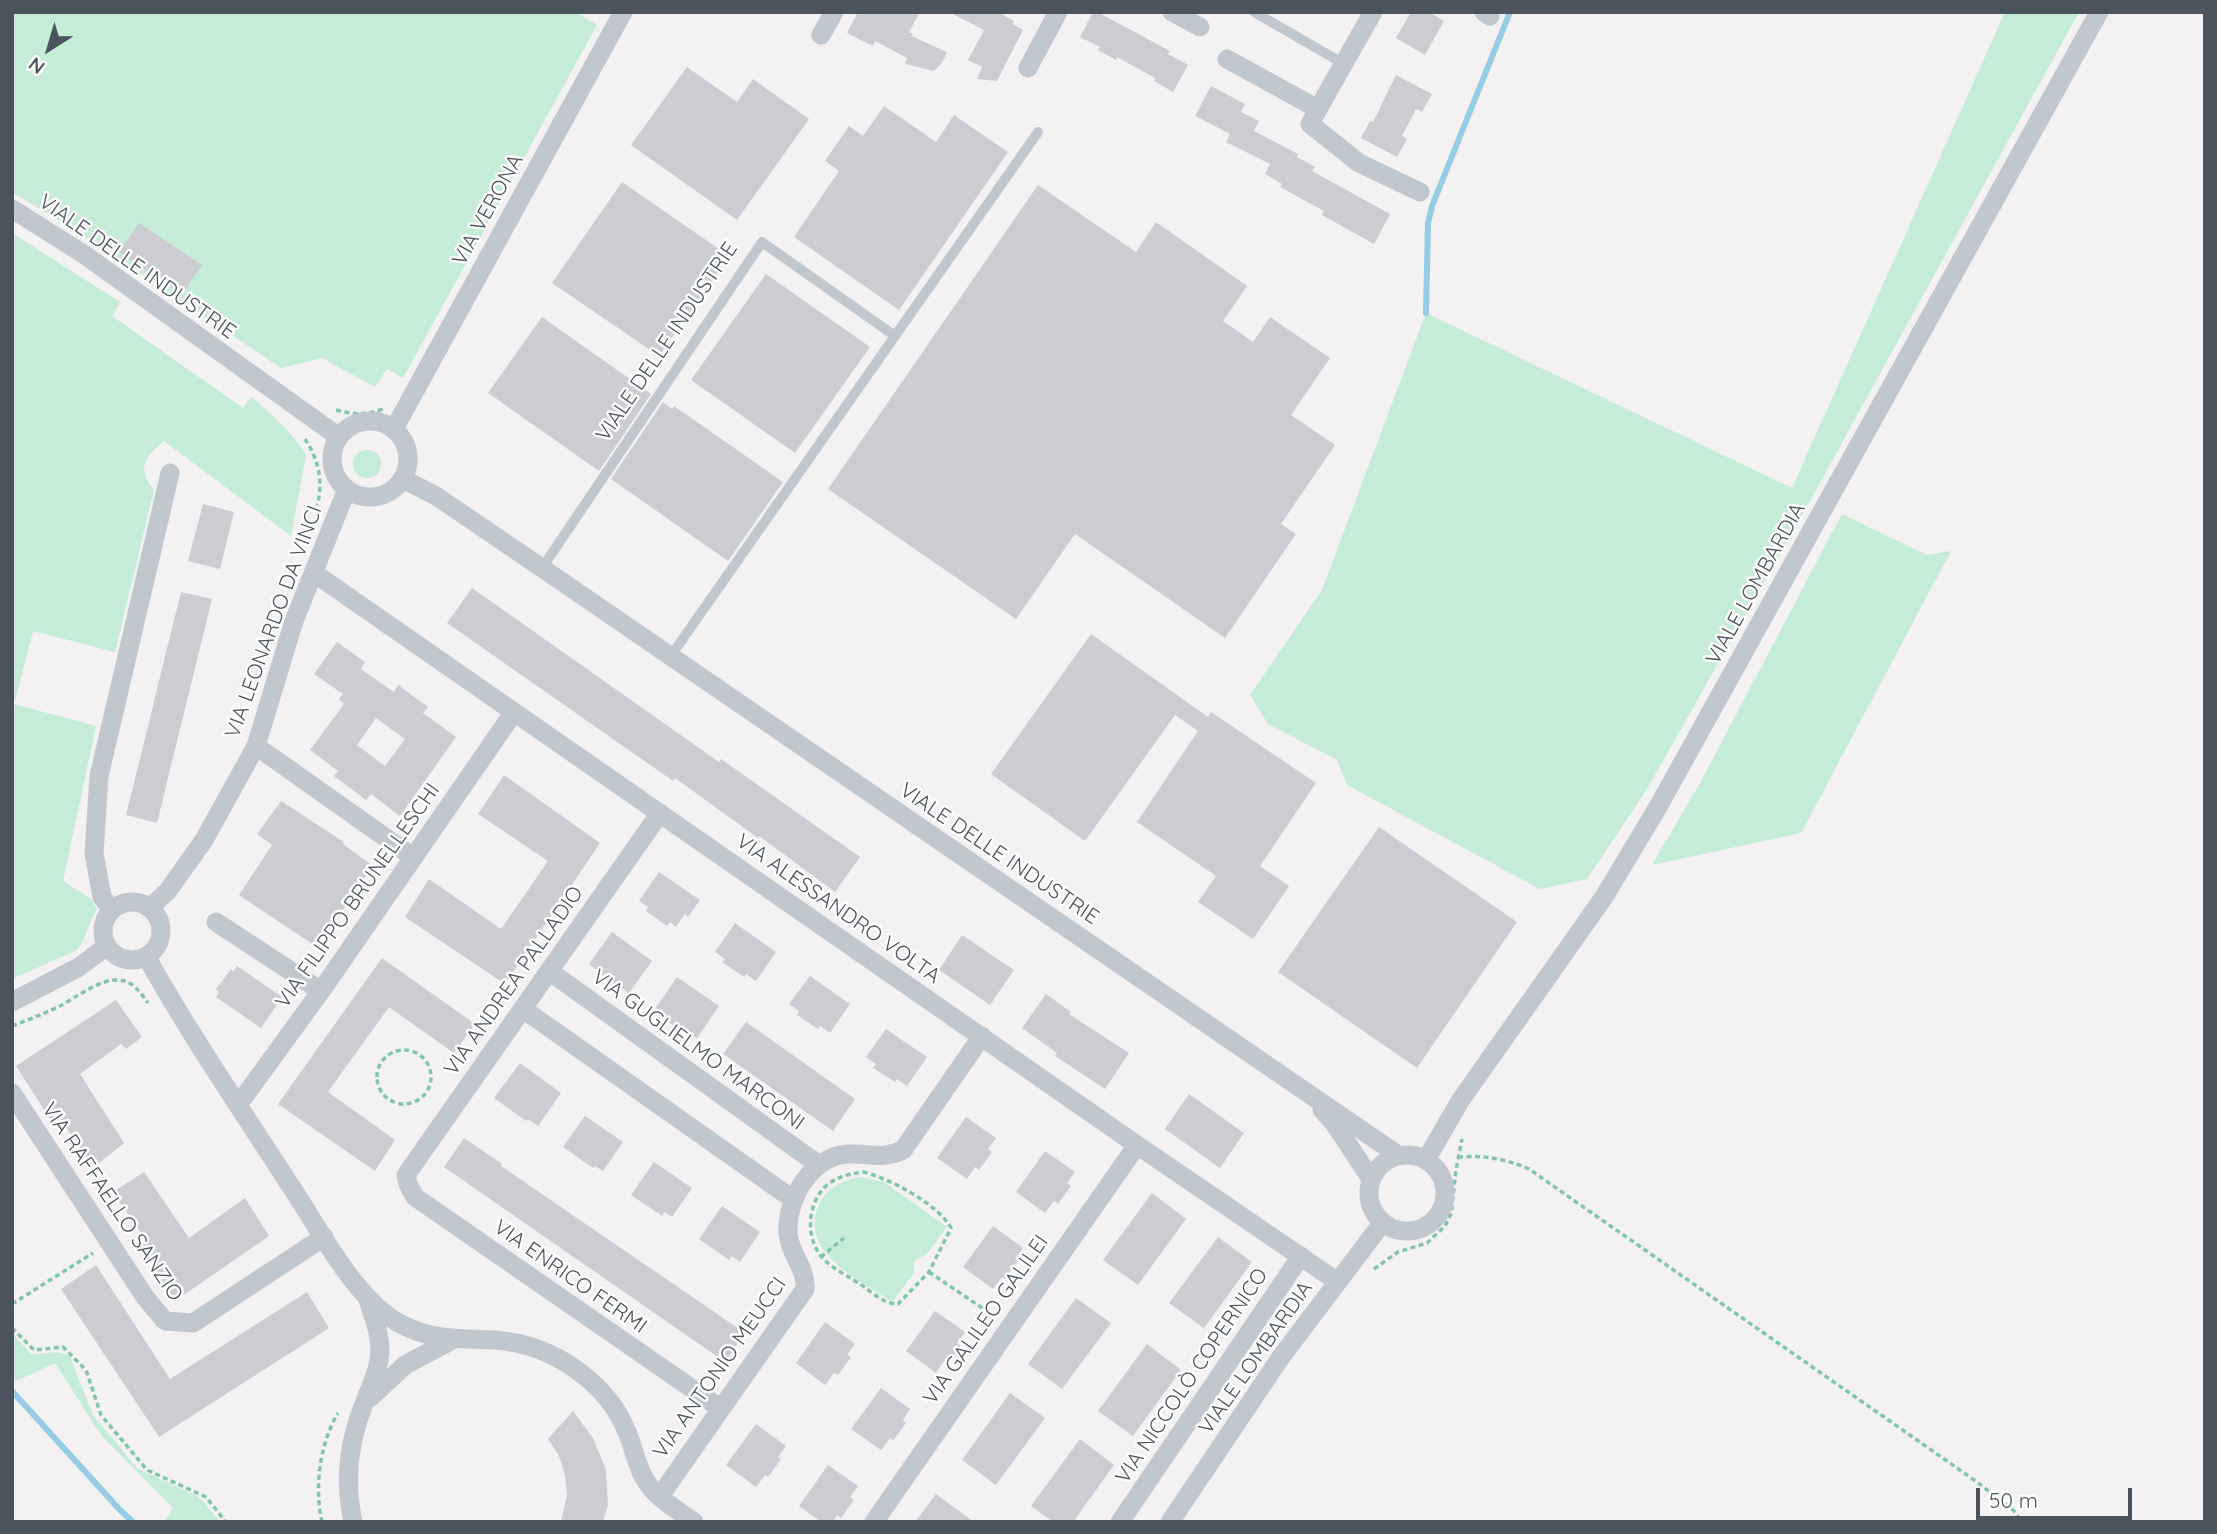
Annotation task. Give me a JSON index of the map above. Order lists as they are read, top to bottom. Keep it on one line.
{"streets":{"street":["VIA VERONA","VIALE DELLE INDUSTRIE","VIALE LOMBARDIA","VIA LEONARDO DA VINCI","VIA FILIPPO BRUNELLESCHI","VIA ALESSANDRO VOLTA","VIA ANDREA PALLADIO","VIA GUGLIELMO MARCONI","VIA RAFFAELLO SANZIO","VIA ENRICO FERMI","VIA GALILEO GALILEI","VIA ANTONIO MEUCCI","VIA NICCOLÒ COPERNICO"]},"crossings":[["VIA VERONA","VIALE DELLE INDUSTRIE"],["VIA VERONA","VIA LEONARDO DA VINCI"],["VIALE DELLE INDUSTRIE","VIALE LOMBARDIA"],["VIALE DELLE INDUSTRIE","VIA LEONARDO DA VINCI"],["VIALE LOMBARDIA","VIA ALESSANDRO VOLTA"],["VIA LEONARDO DA VINCI","VIA ALESSANDRO VOLTA"],["VIA FILIPPO BRUNELLESCHI","VIA ALESSANDRO VOLTA"],["VIA ALESSANDRO VOLTA","VIA ANDREA PALLADIO"],["VIA ALESSANDRO VOLTA","VIA GALILEO GALILEI"],["VIA ALESSANDRO VOLTA","VIA NICCOLÒ COPERNICO"],["VIA ANDREA PALLADIO","VIA GUGLIELMO MARCONI"],["VIA ANDREA PALLADIO","VIA ENRICO FERMI"],["VIA GUGLIELMO MARCONI","VIA ANTONIO MEUCCI"],["VIA ENRICO FERMI","VIA ANTONIO MEUCCI"]],"scale_bar":"50 m","north":"bottom left"}
